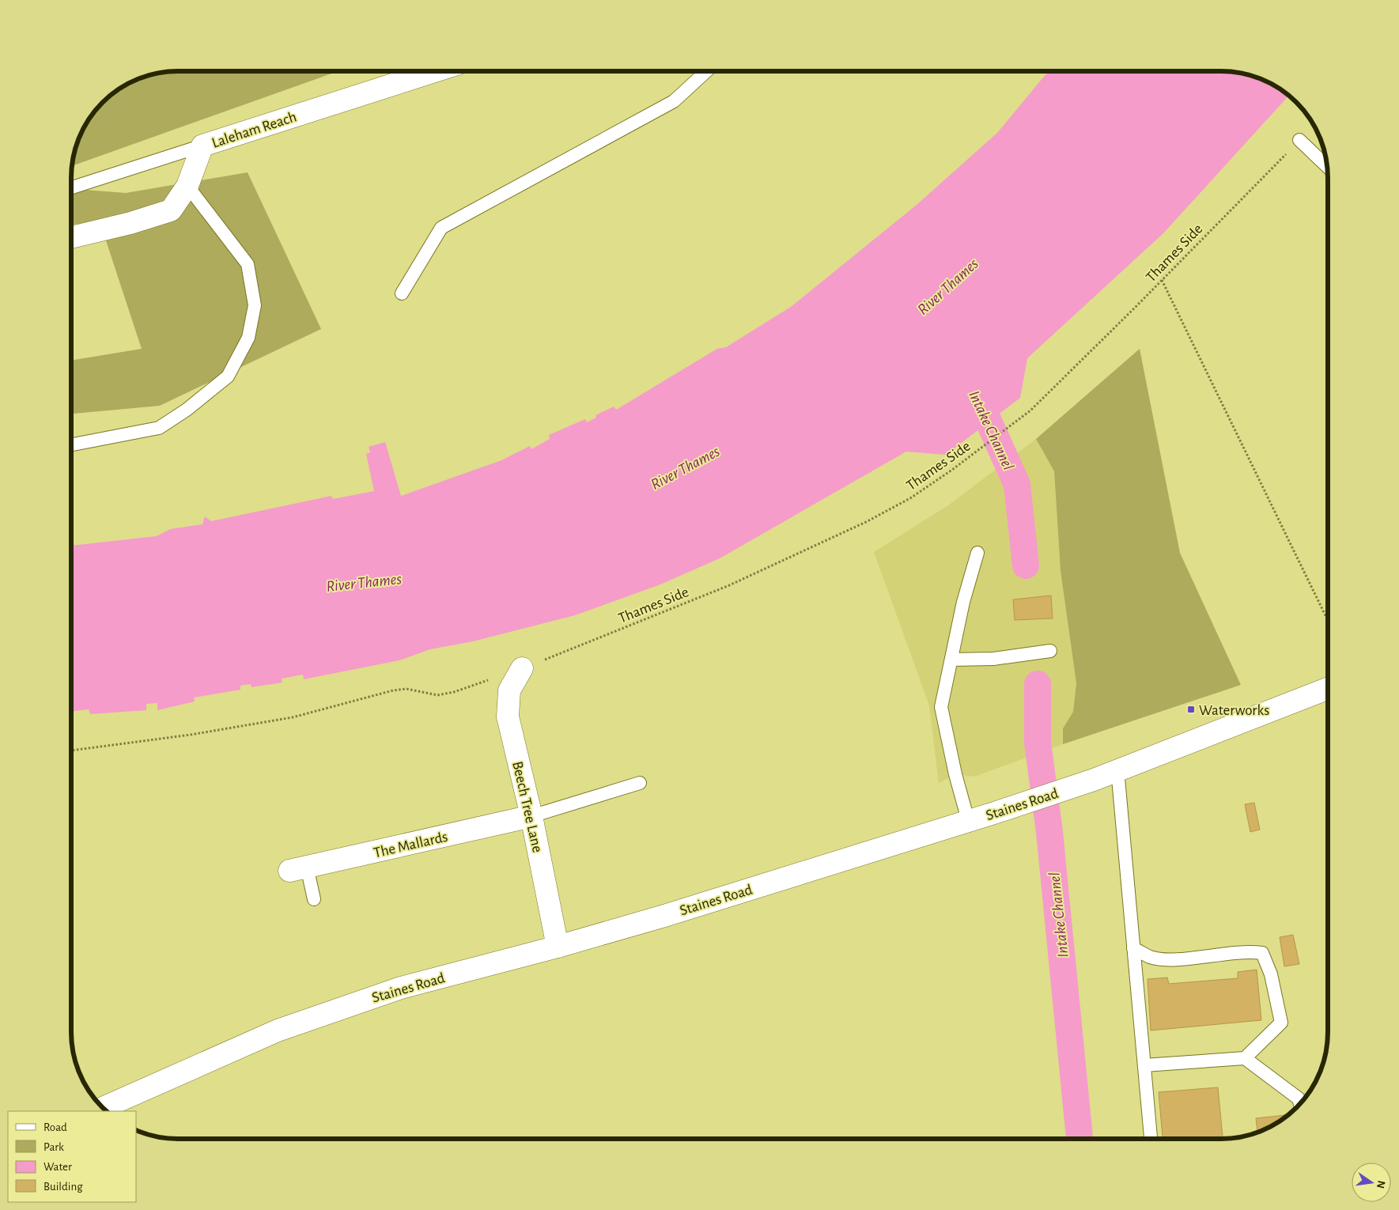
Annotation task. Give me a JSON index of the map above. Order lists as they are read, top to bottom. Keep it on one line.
{"streets":{"main road":["Laleham Reach","Staines Road","Beech Tree Lane","The Mallards"],"path":["Thames Side"]},"crossings":[["Thames Side","Beech Tree Lane"],["Staines Road","Beech Tree Lane"],["Beech Tree Lane","The Mallards"]],"water":["River Thames","Intake Channel"],"places":{"transit":["Waterworks"]},"legend":["Road","Park","Water","Building"],"north":"right"}
